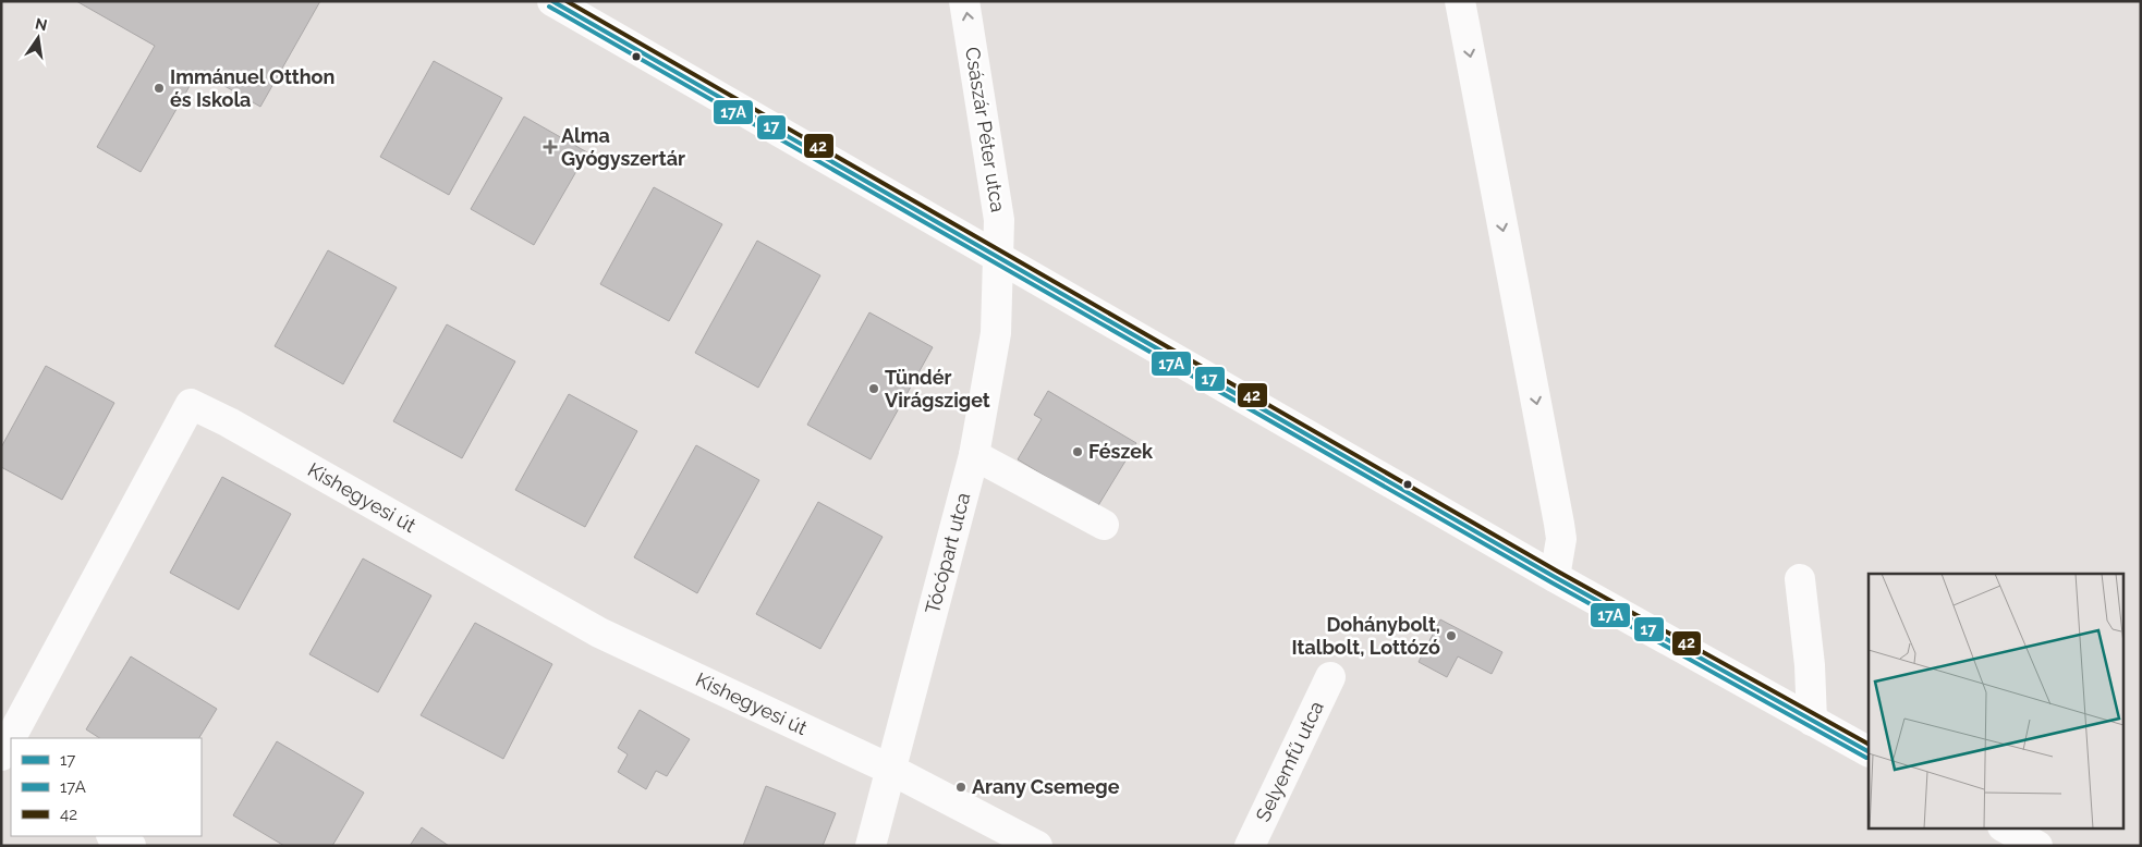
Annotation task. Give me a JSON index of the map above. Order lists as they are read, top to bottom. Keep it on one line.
{"streets":{"street":["Császár Péter utca","Kishegyesi út","Tócópart utca","Selyemfű utca"]},"crossings":[["Császár Péter utca","Tócópart utca"],["Kishegyesi út","Tócópart utca"]],"one_way":["Császár Péter utca"],"places":{"other":["Immánuel Otthon és Iskola","Tündér Virágsziget","Fészek","Dohánybolt, Italbolt, Lottózó","Arany Csemege"],"health":["Alma Gyógyszertár"]},"lines":["transit line 17","transit line 42","transit line 17A"],"legend":["17","17A","42"],"north":"top"}
